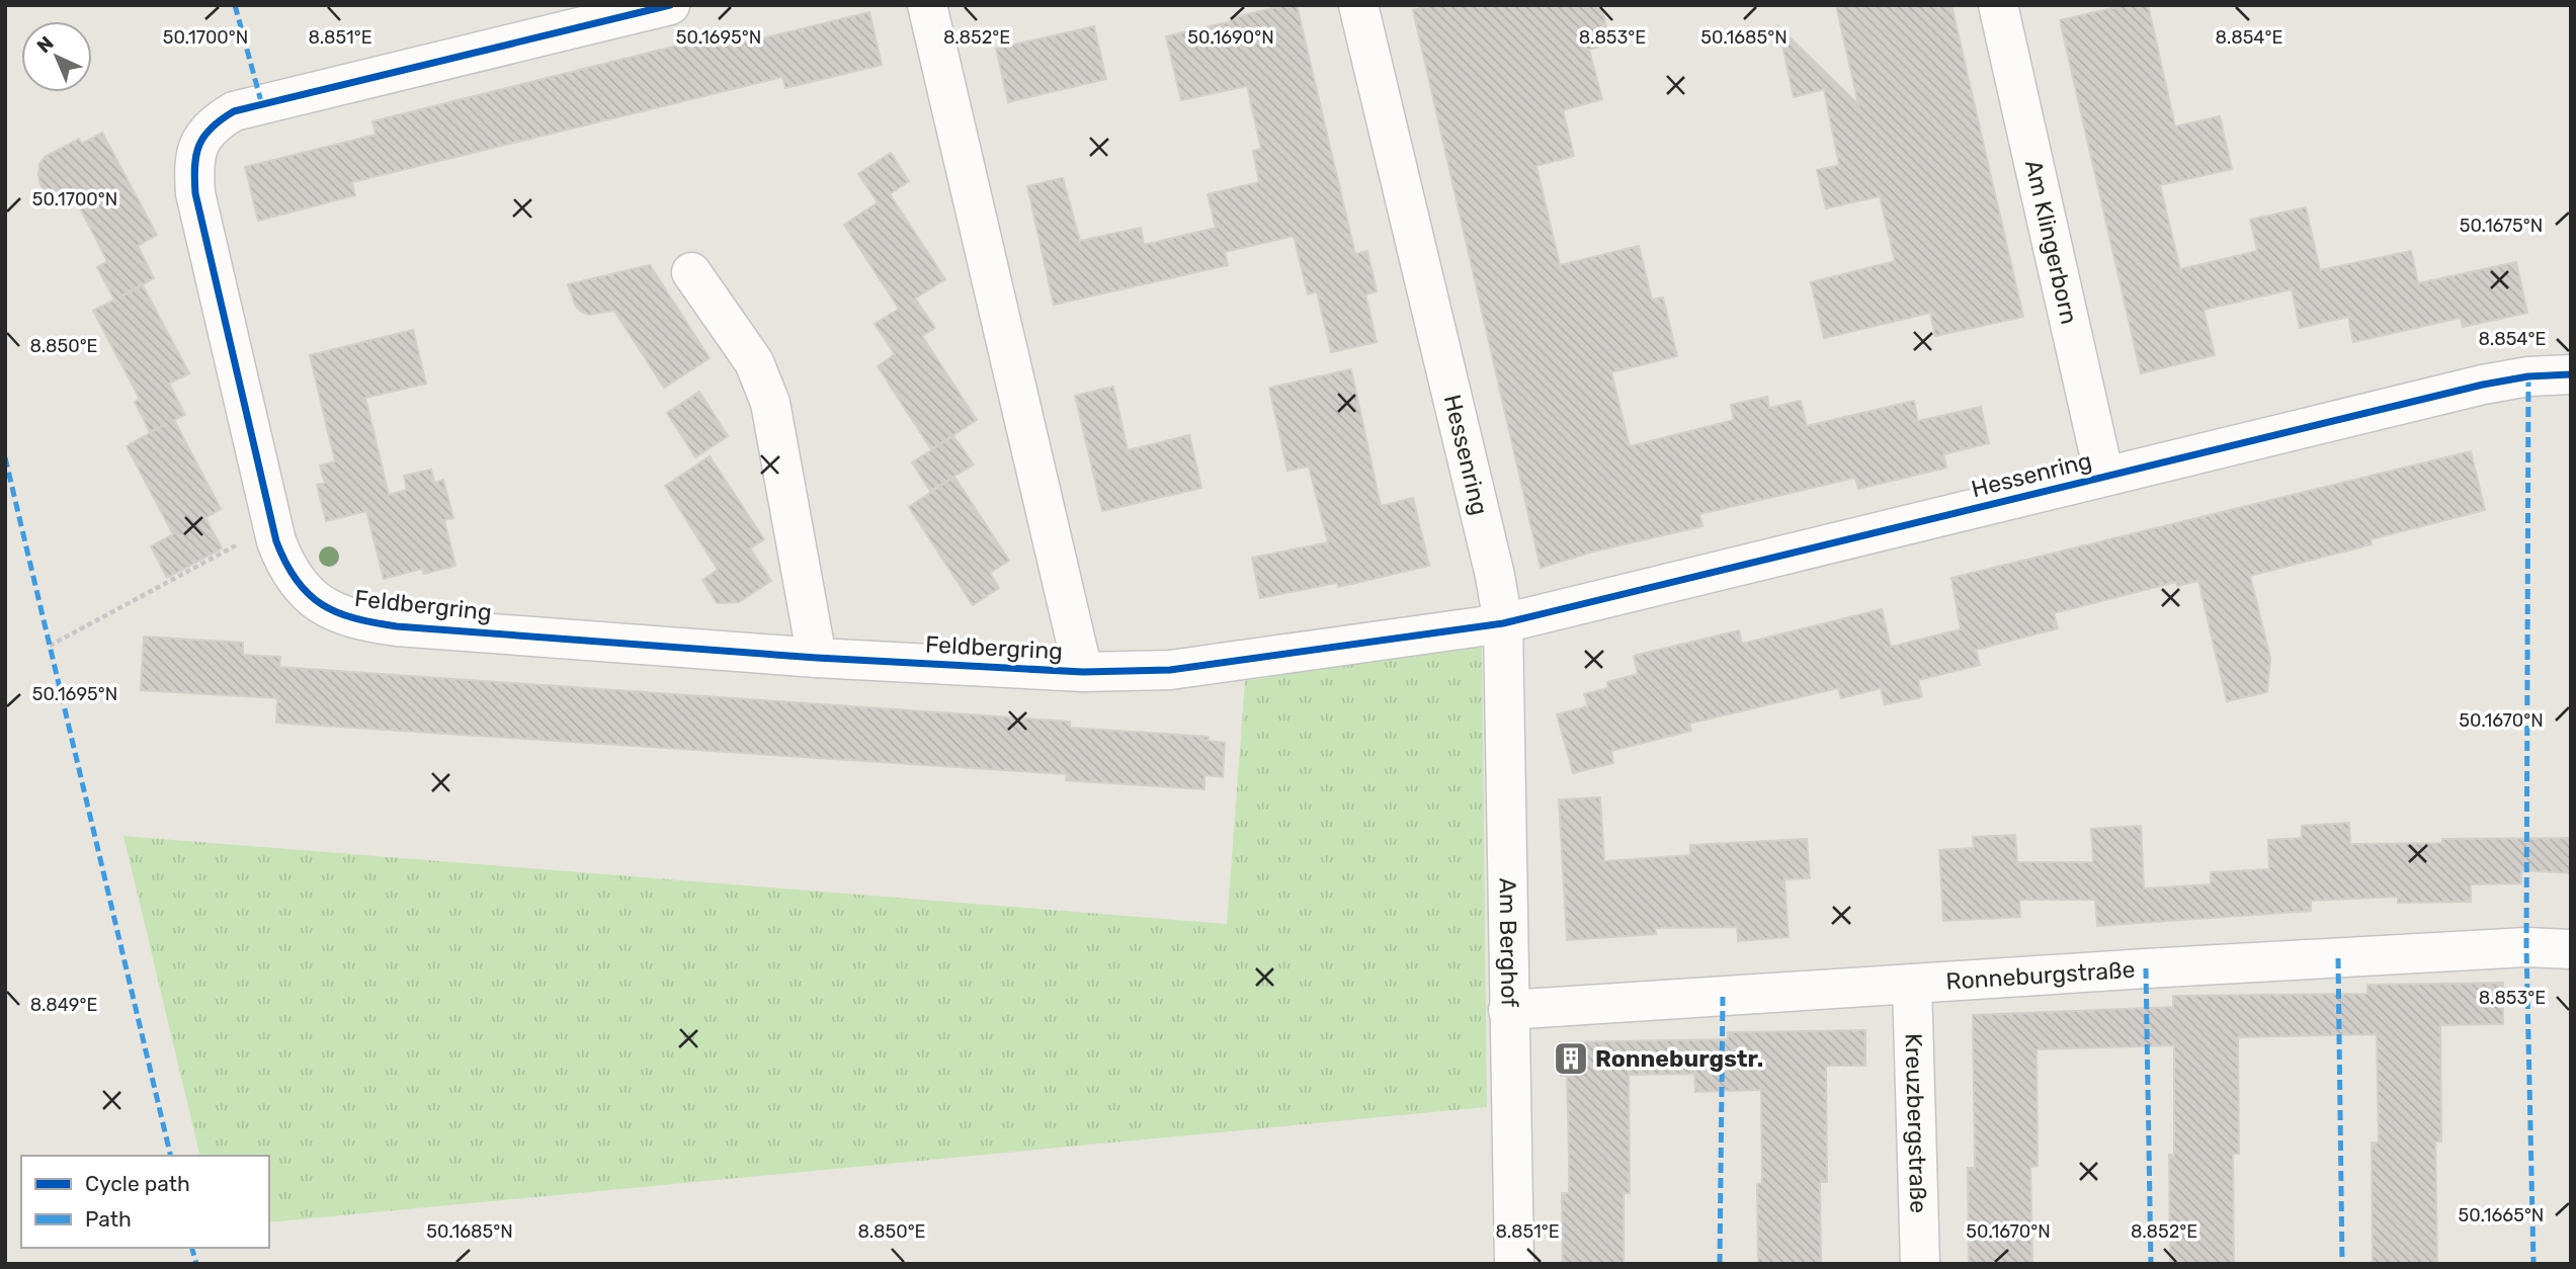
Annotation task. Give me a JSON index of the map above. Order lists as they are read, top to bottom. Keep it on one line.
{"streets":{"street":["Am Klingerborn","Hessenring","Feldbergring","Am Berghof","Ronneburgstraße","Kreuzbergstraße"]},"crossings":[["Am Klingerborn","Hessenring"],["Hessenring","Feldbergring"],["Hessenring","Am Berghof"],["Feldbergring","Am Berghof"],["Am Berghof","Ronneburgstraße"],["Ronneburgstraße","Kreuzbergstraße"]],"places":{"building":["Ronneburgstr."]},"legend":["Cycle path","Path"],"north":"top left","coordinates":["50.1700°N","50.1695°N","50.1690°N","50.1685°N","8.854°E","8.851°E","8.852°E","8.853°E","50.1675°N","8.850°E","50.1670°N","8.849°E","50.1665°N"]}
